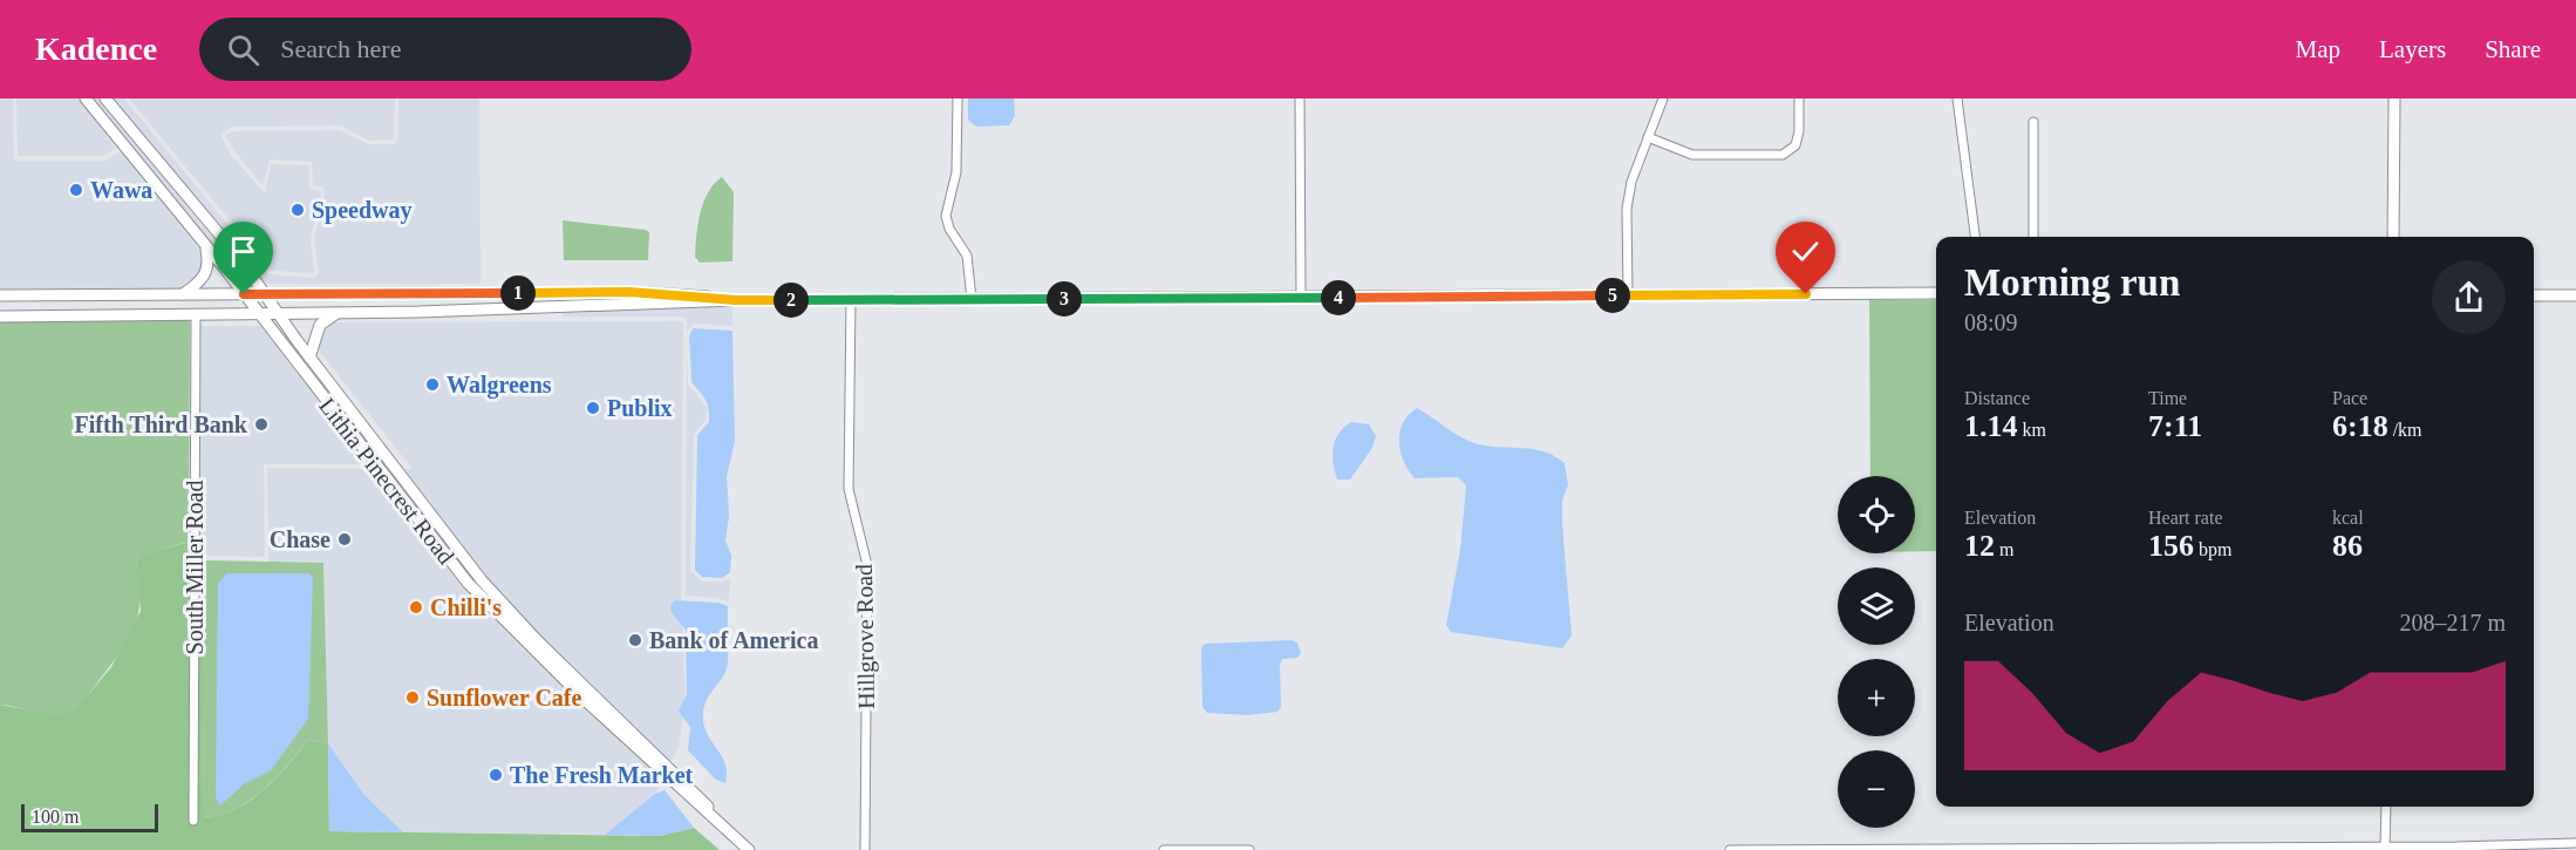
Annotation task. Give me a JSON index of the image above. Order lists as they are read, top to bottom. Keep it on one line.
{"streets":{"main road":["Lithia Pinecrest Road"],"street":["South Miller Road","Hillgrove Road"]},"places":["Wawa","Speedway","Walgreens","Publix","Fifth Third Bank","Chase","Chilli's","Bank of America","Sunflower Cafe","The Fresh Market"],"scale_bar":"100 m","page":{"header":"Kadence","search":"Search here","nav":["Map","Layers","Share"],"heading":["Morning run","08:09"],"pins":["1","5","4","3","2"],"stats":[["Distance","1.14 km"],["Time","7:11"],["Pace","6:18 /km"],["Elevation","12 m"],["Heart rate","156 bpm"],["kcal","86"]],"map_buttons":["+","−"],"chart":["Elevation","208–217 m"],"scale":"100 m"}}
